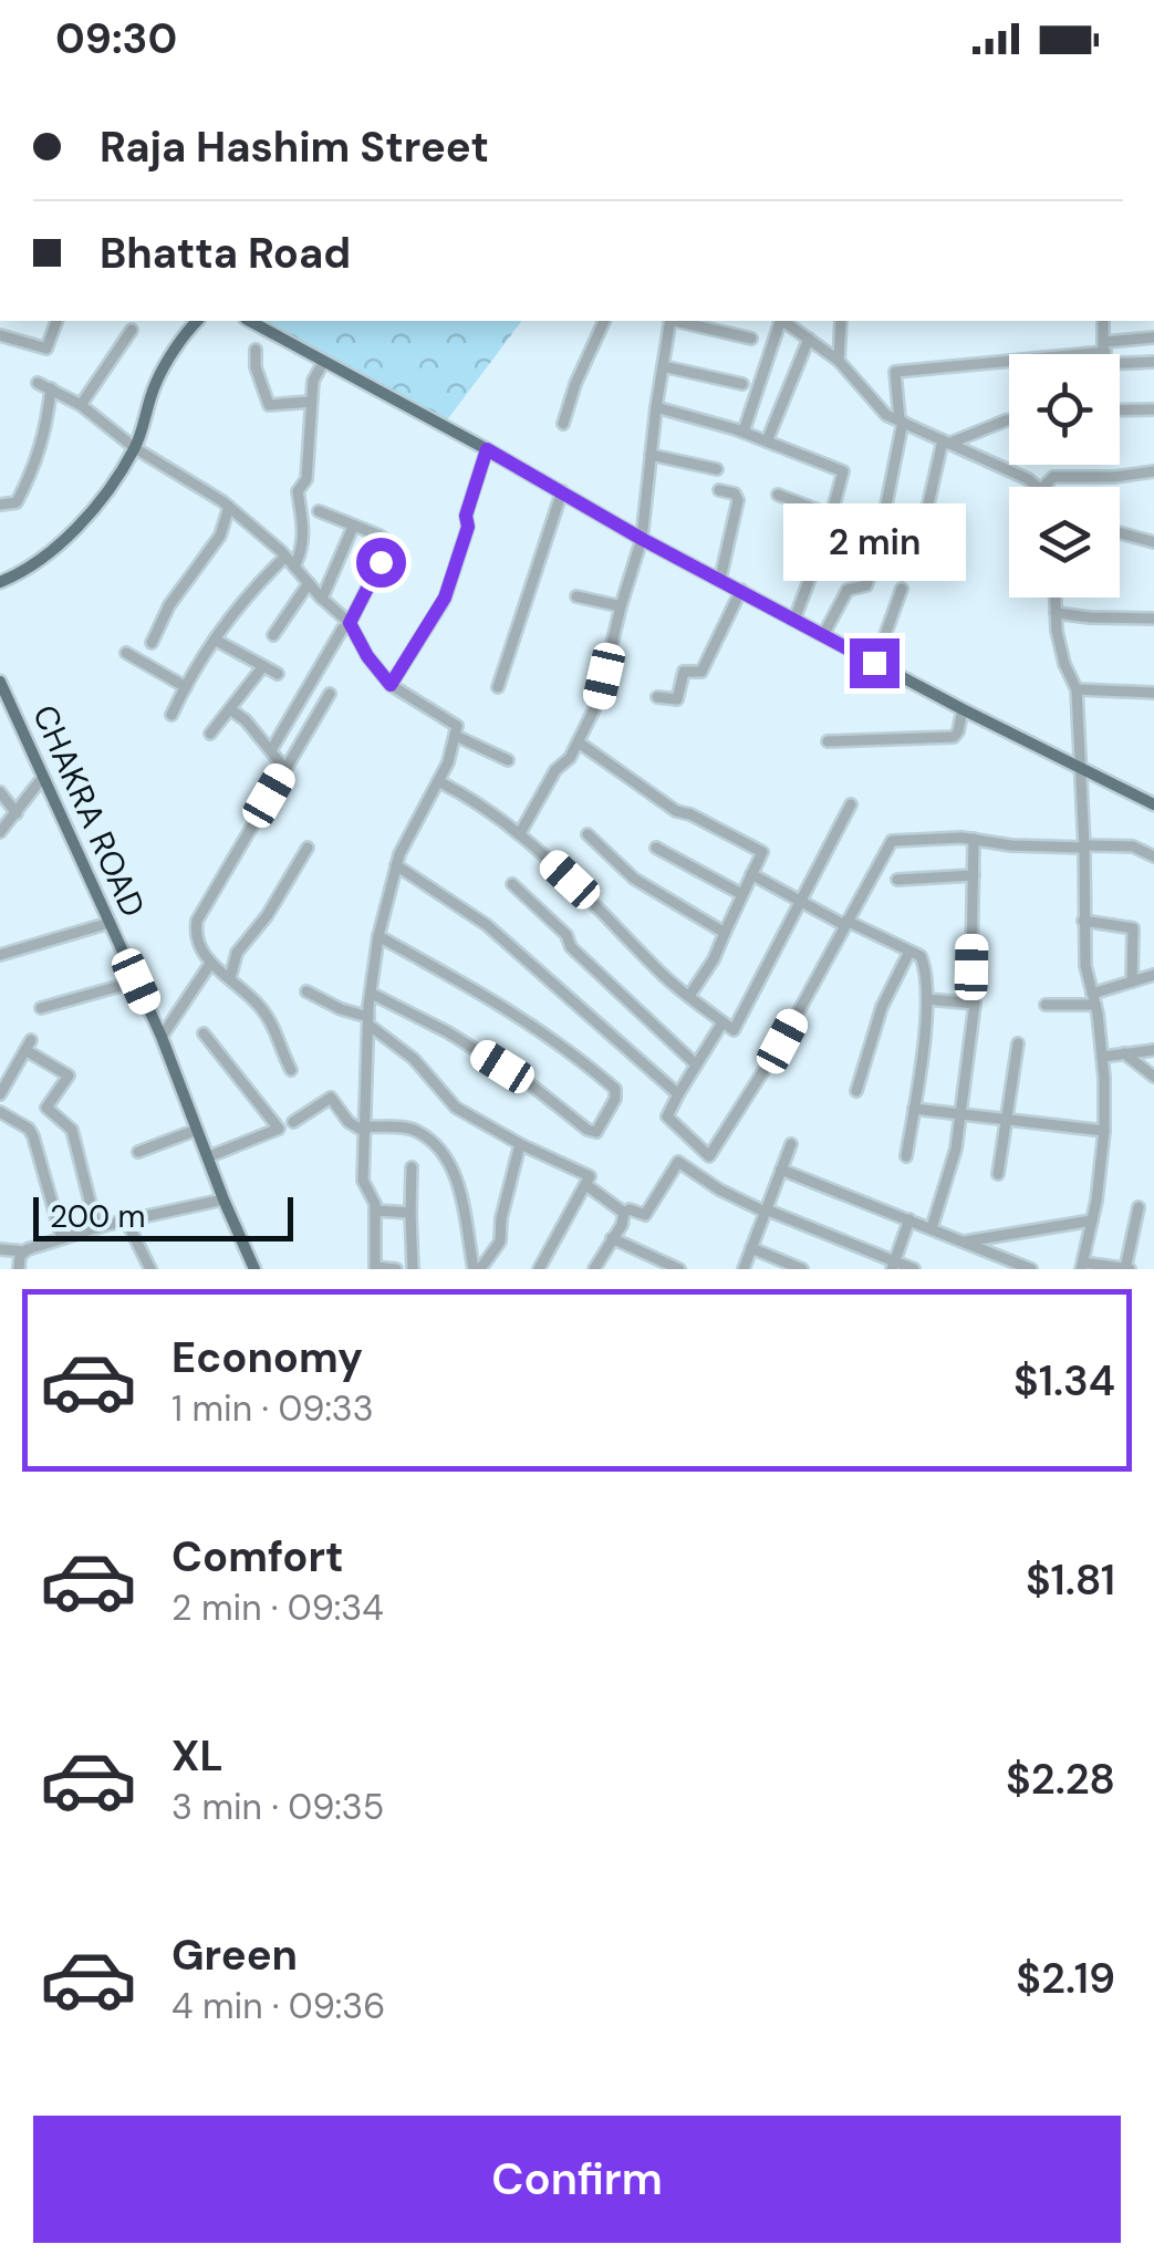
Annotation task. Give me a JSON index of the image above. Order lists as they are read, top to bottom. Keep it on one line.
{"streets":{"main road":["CHAKRA ROAD"]},"scale_bar":"200 m","page":{"status":"09:30","banner":["Raja Hashim Street","Bhatta Road"],"bubble":"2 min","scale":"200 m","list":[{"name":"Economy","note":"1 min · 09:33","value":"$1.34"},{"name":"Comfort","note":"2 min · 09:34","value":"$1.81"},{"name":"XL","note":"3 min · 09:35","value":"$2.28"},{"name":"Green","note":"4 min · 09:36","value":"$2.19"}],"buttons":"Confirm"}}
